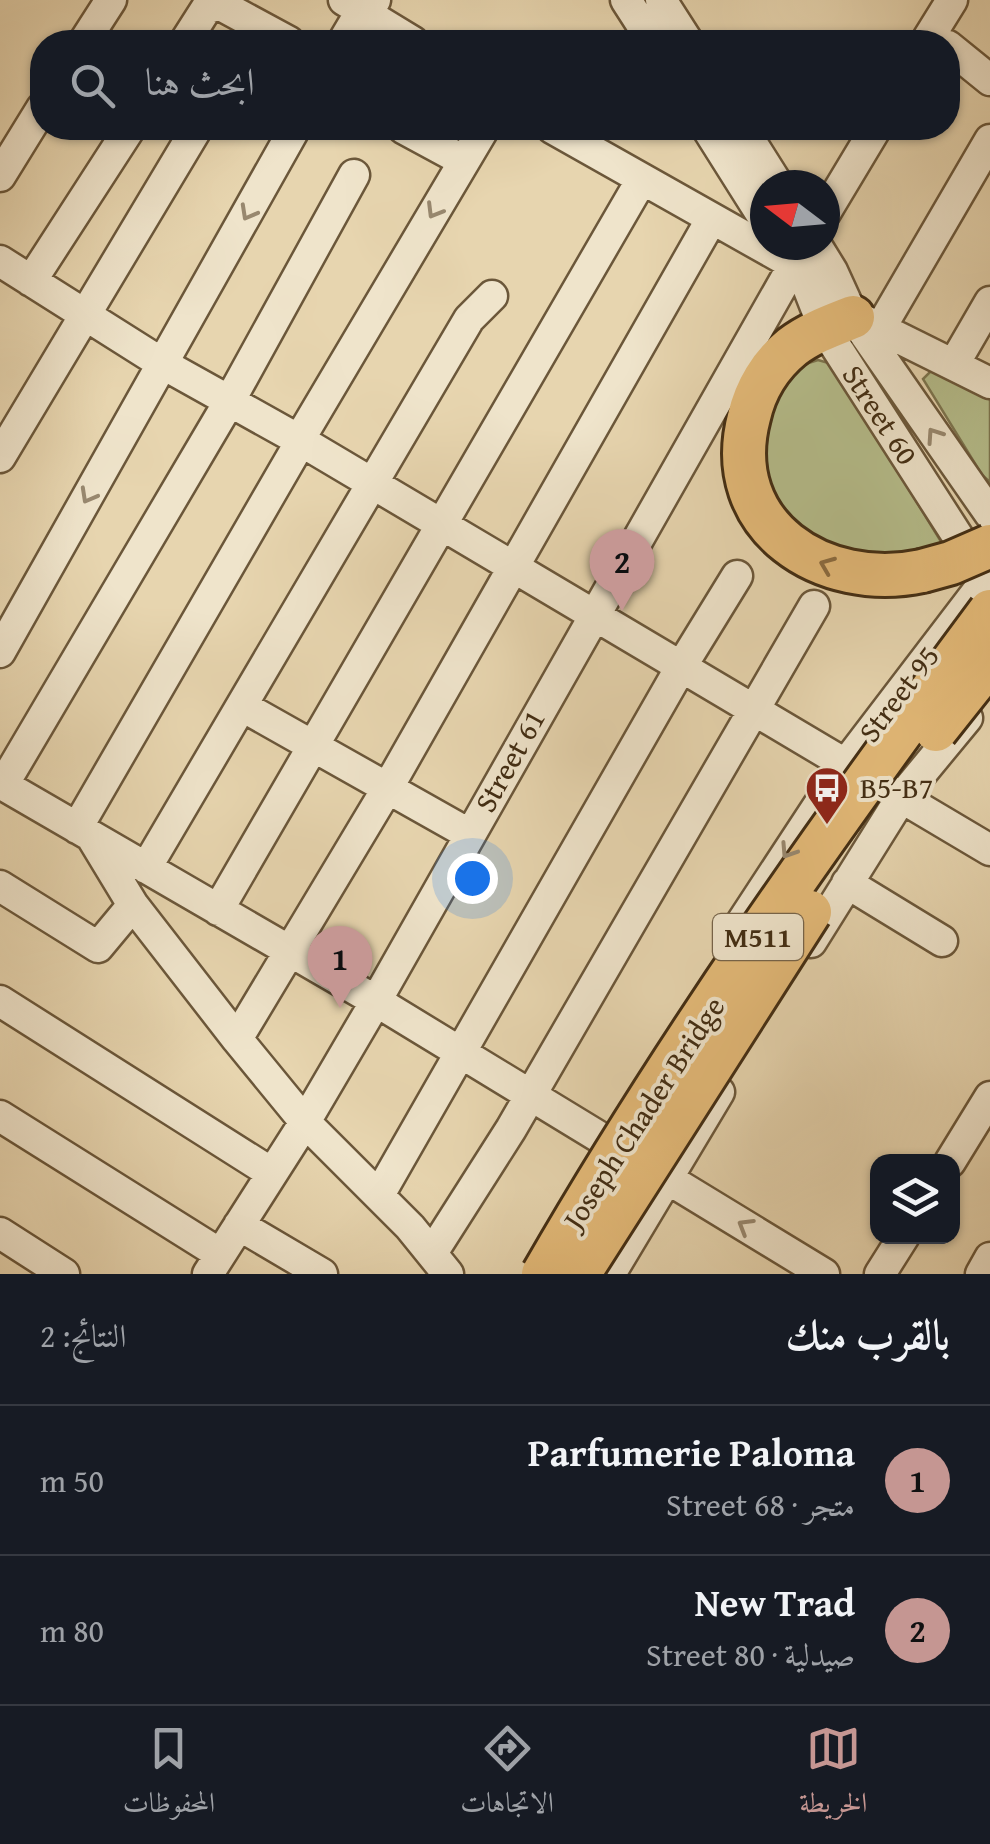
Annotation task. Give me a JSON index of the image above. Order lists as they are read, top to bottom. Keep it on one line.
{"streets":{"highway":["M511","Joseph Chader Bridge"],"street":["Street 60","Street 95","Street 61"]},"crossings":[["Street 60","Street 95"],["Street 60","Joseph Chader Bridge"],["Street 95","Joseph Chader Bridge"]],"places":{"bus stop":["B5-B7"]},"north":"left","page":{"search":"ابحث هنا","pins":["2","1"],"heading":["بالقرب منك","النتائج: 2"],"list":[{"mark":"1","name":"Parfumerie Paloma","note":"متجر · Street 68","value":"50 m"},{"mark":"2","name":"New Trad","note":"صيدلية · Street 80","value":"80 m"}],"nav":["الخريطة","الاتجاهات","المحفوظات"]}}
